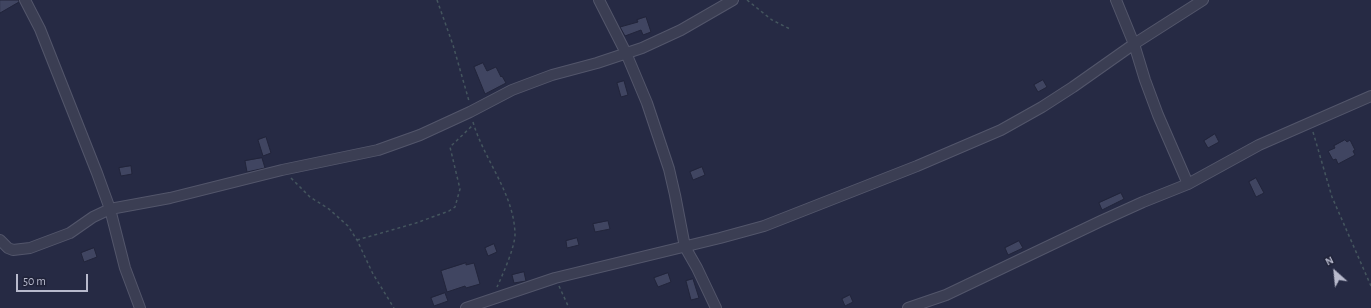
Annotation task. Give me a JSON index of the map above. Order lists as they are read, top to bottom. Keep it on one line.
{"scale_bar":"50 m","north":"top left"}
